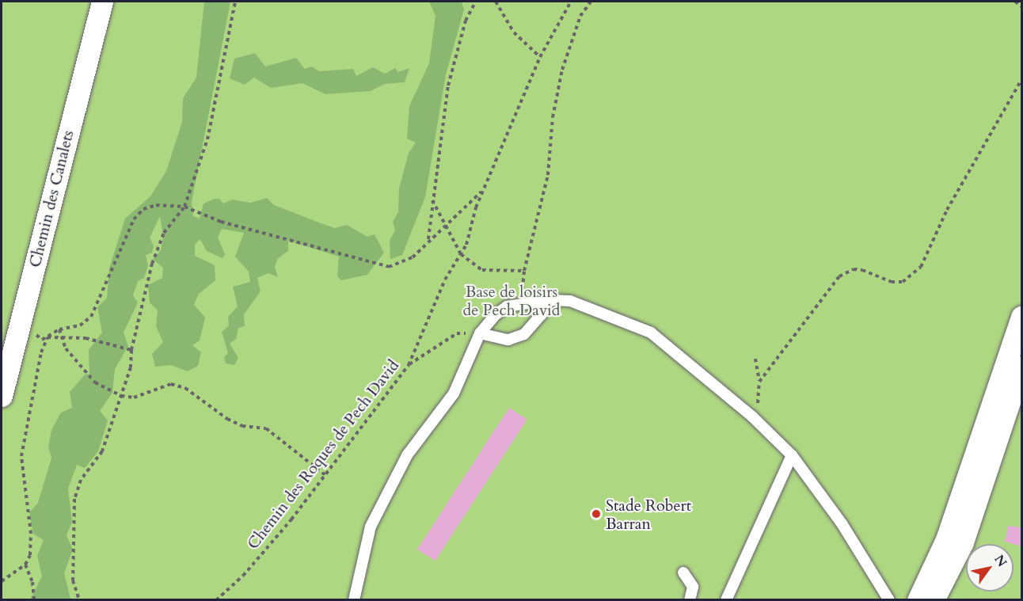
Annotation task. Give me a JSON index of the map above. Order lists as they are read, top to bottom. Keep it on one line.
{"streets":{"street":["Chemin des Canalets"],"path":["Chemin des Roques de Pech David"]},"parks":["Base de loisirs de Pech David"],"places":["Stade Robert Barran"],"north":"top right"}
